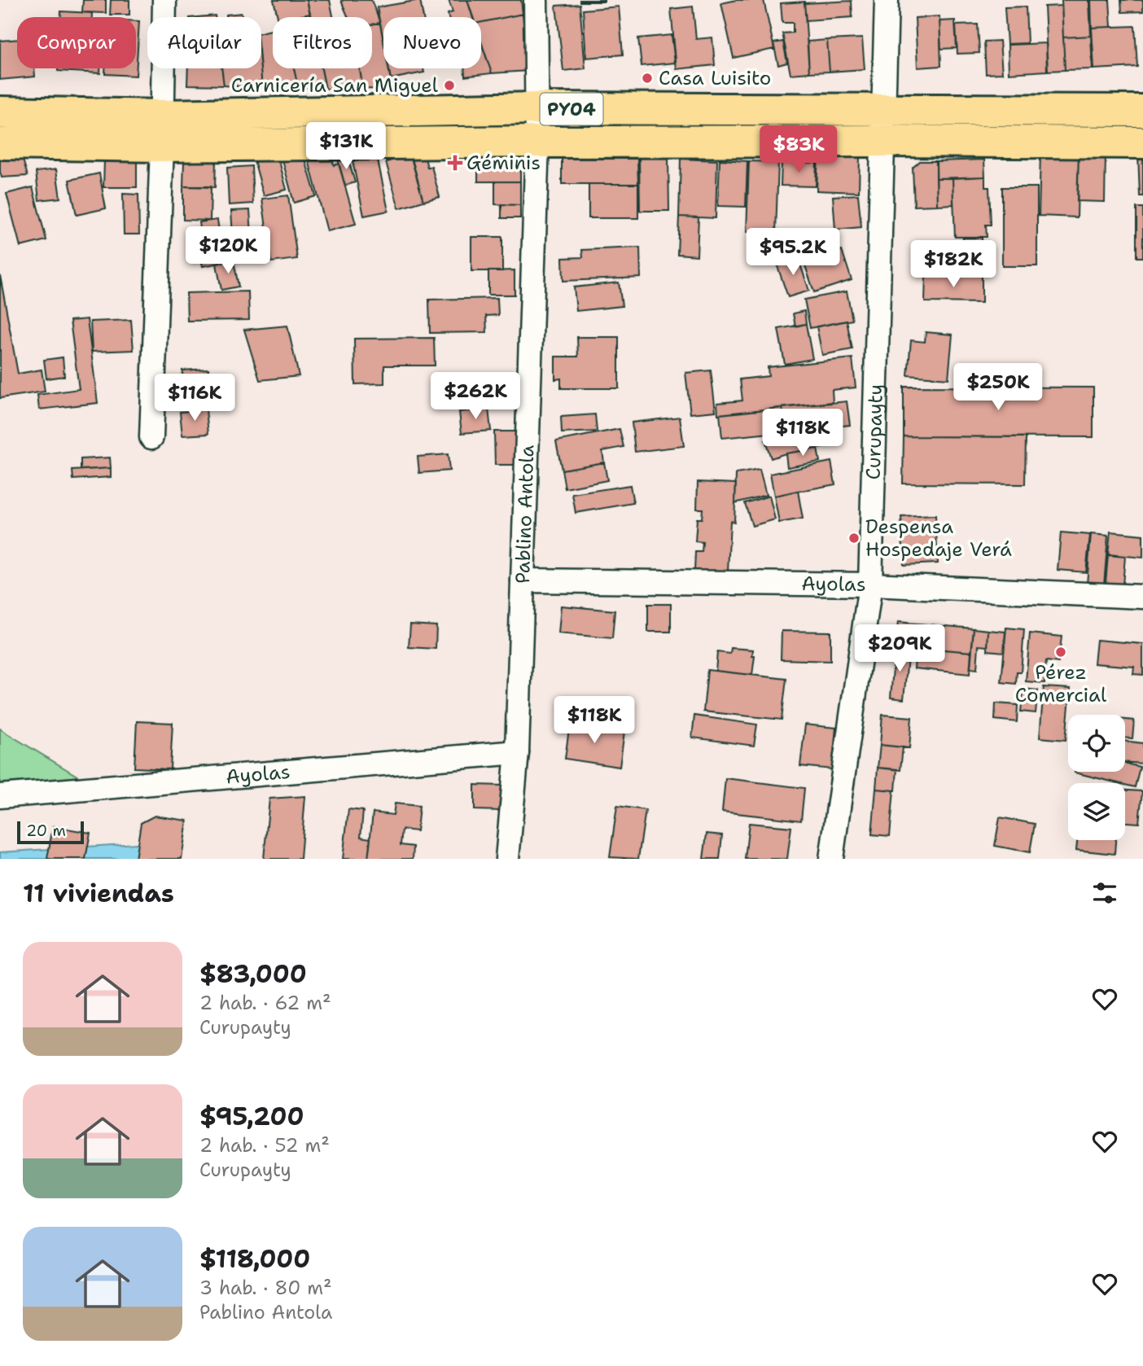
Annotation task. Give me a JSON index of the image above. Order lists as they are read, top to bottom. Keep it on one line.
{"streets":{"main road":["PY04"],"street":["Curupayty","Pablino Antola","Ayolas"]},"crossings":[["PY04","Curupayty"],["PY04","Pablino Antola"],["Curupayty","Ayolas"],["Pablino Antola","Ayolas"]],"places":{"other":["Casa Luisito","Carnicería San Miguel","Despensa Hospedaje Verá","Pérez Comercial"],"health":["Géminis"]},"scale_bar":"20 m","page":{"chip":["Comprar","Alquilar","Filtros","Nuevo"],"price":["$131K","$83K","$120K","$95.2K","$182K","$250K","$262K","$116K","$118K","$209K","$118K"],"scale":"20 m","heading":"11 viviendas","list":[{"name":"$83,000","note":"2 hab. · 62 m² · Curupayty"},{"name":"$95,200","note":"2 hab. · 52 m² · Curupayty"},{"name":"$118,000","note":"3 hab. · 80 m² · Pablino Antola"}]}}
